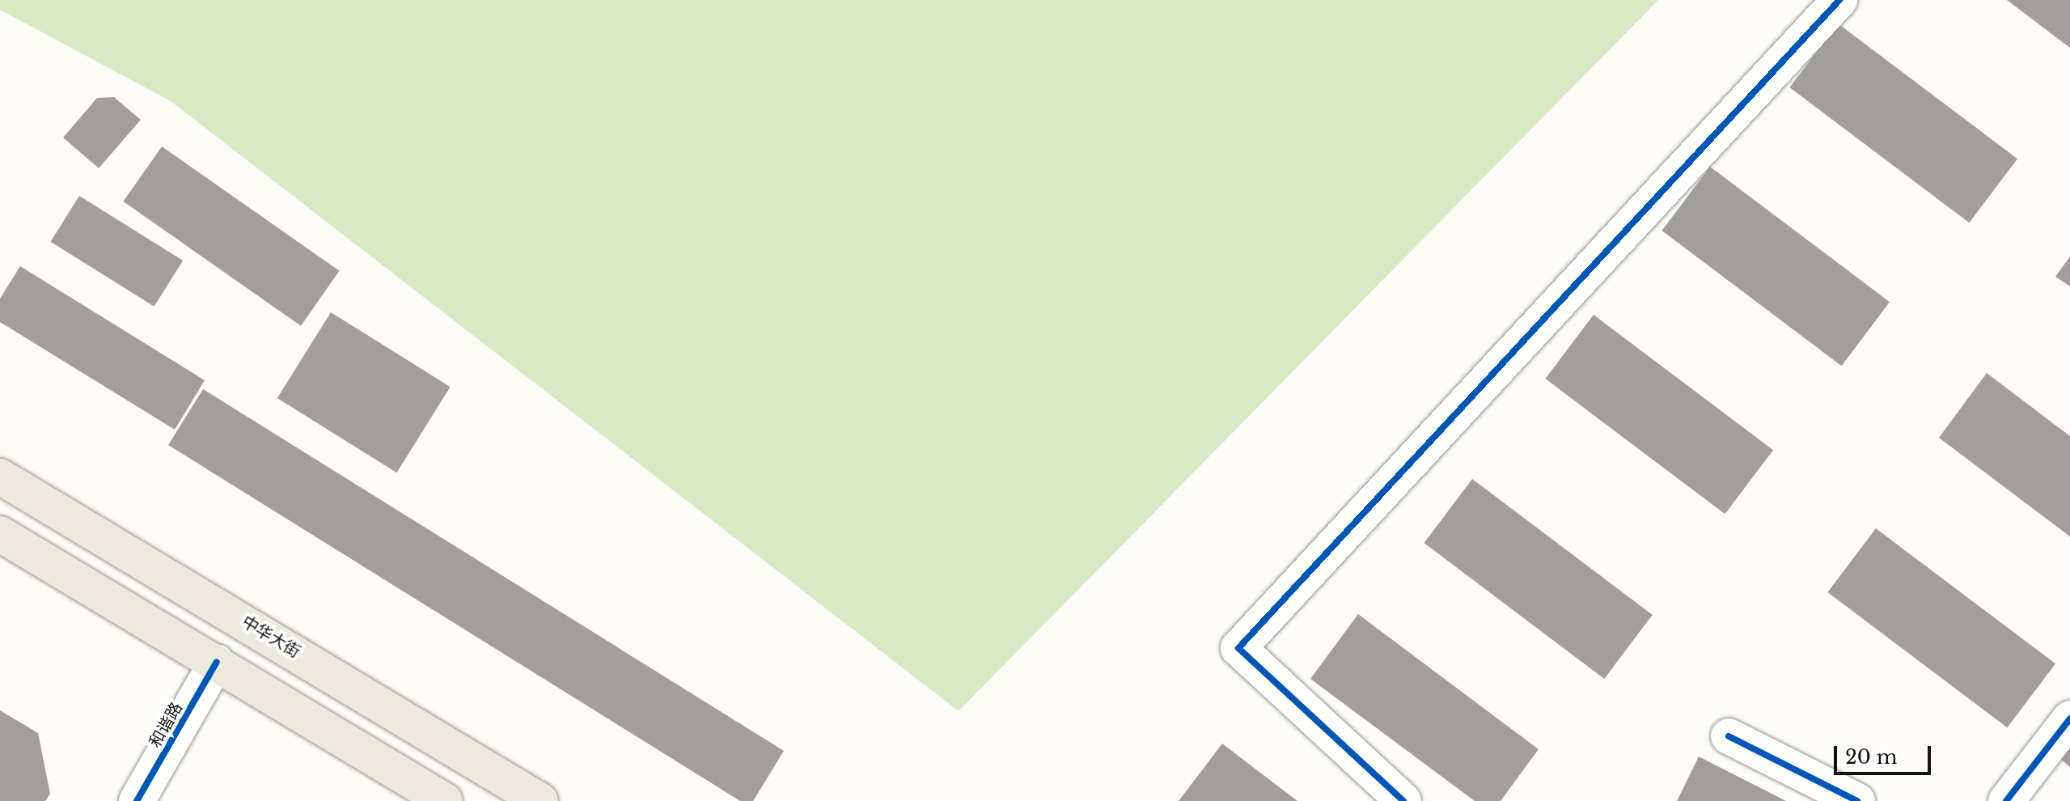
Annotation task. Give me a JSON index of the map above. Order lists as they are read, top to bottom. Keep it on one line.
{"streets":{"main road":["中华大街"],"street":["和谐路"]},"scale_bar":"20 m"}
